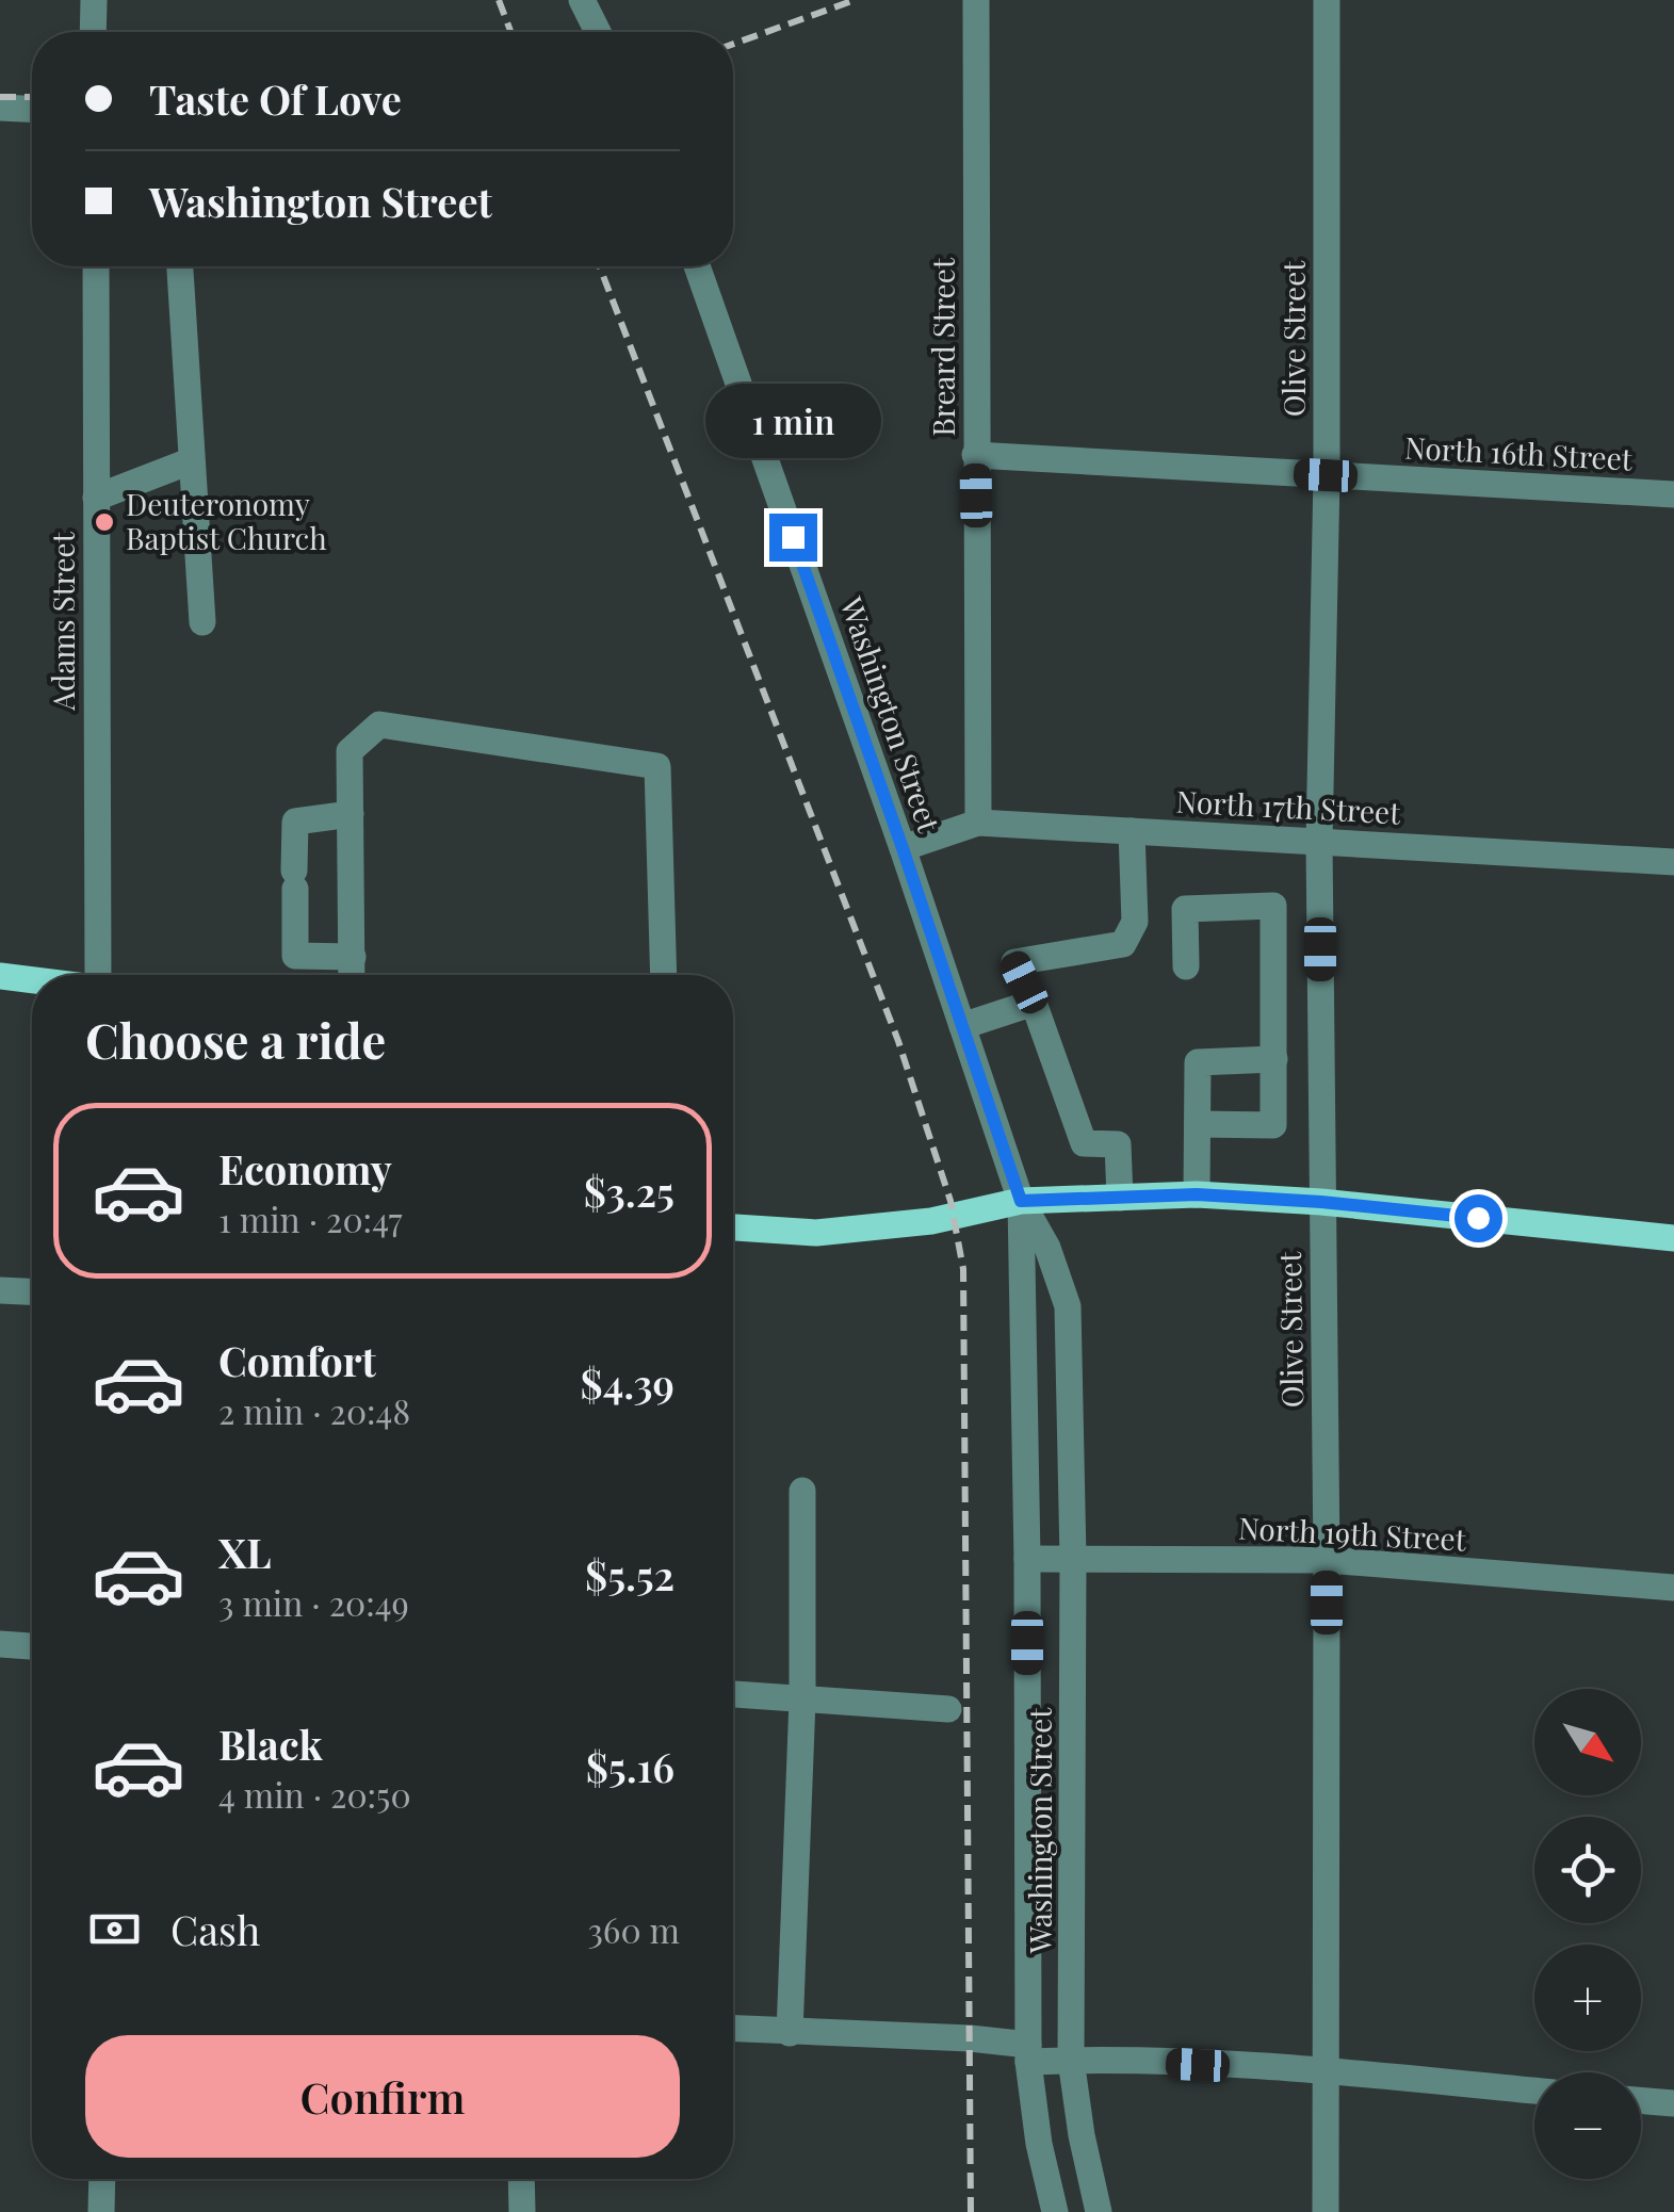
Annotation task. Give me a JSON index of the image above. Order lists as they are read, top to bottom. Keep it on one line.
{"streets":{"street":["Olive Street","Breard Street","North 16th Street","Adams Street","Washington Street","North 17th Street","North 19th Street"]},"crossings":[["Olive Street","North 16th Street"],["Olive Street","North 17th Street"],["Olive Street","North 19th Street"],["Breard Street","North 16th Street"],["Breard Street","North 17th Street"],["Washington Street","North 17th Street"],["Washington Street","North 19th Street"]],"places":["Deuteronomy Baptist Church"],"north":"bottom right","page":{"banner":["Taste Of Love","Washington Street"],"bubble":"1 min","heading":"Choose a ride","list":[{"name":"Economy","note":"1 min · 20:47","value":"$3.25"},{"name":"Comfort","note":"2 min · 20:48","value":"$4.39"},{"name":"XL","note":"3 min · 20:49","value":"$5.52"},{"name":"Black","note":"4 min · 20:50","value":"$5.16"}],"map_buttons":["+","−"],"pay":["Cash","360 m"],"buttons":"Confirm"}}
